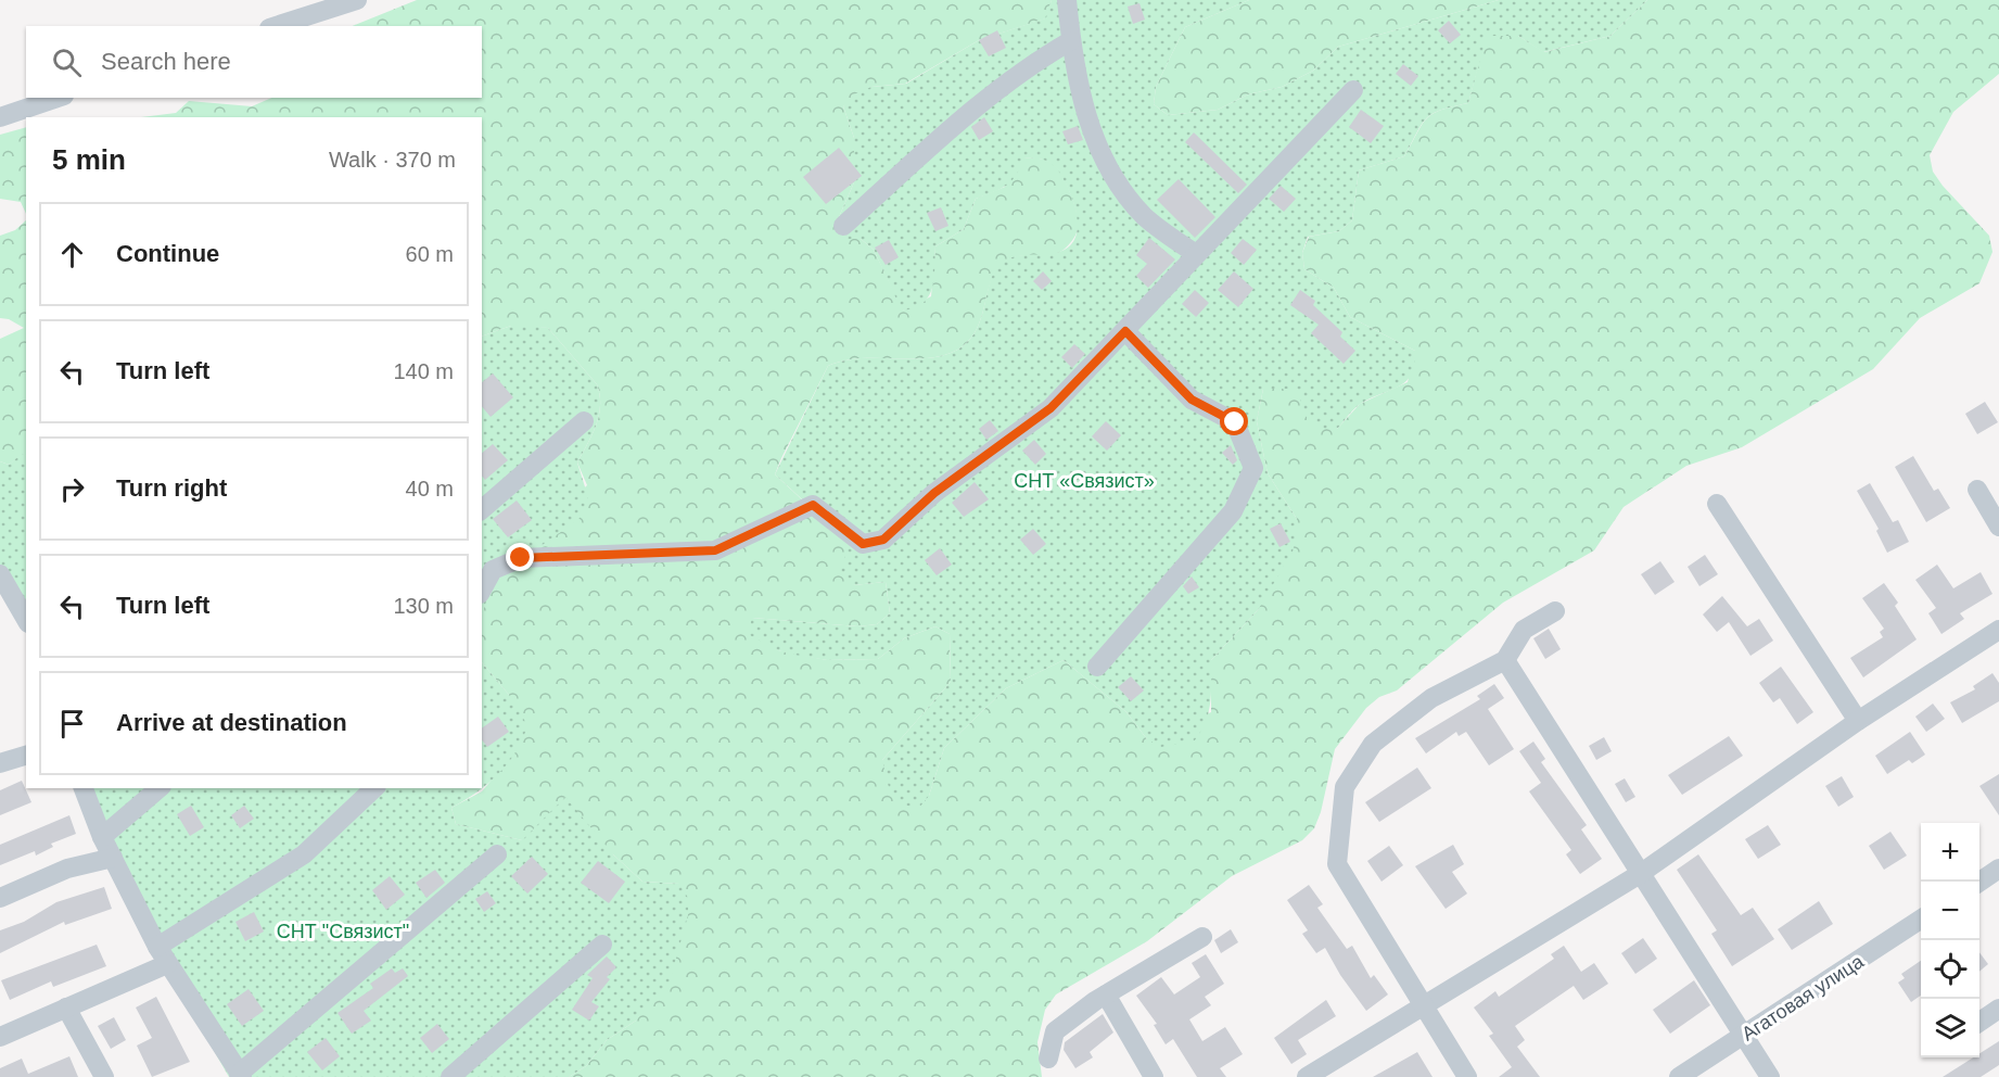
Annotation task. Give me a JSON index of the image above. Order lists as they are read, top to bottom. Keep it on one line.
{"streets":{"street":["Агатовая улица"]},"parks":["СНТ «Связист»","СНТ \"Связист\""],"page":{"search":"Search here","heading":["5 min","Walk · 370 m"],"list":[["Continue","60 m"],["Turn left","140 m"],["Turn right","40 m"],["Turn left","130 m"],"Arrive at destination"],"map_buttons":["+","−"]}}
